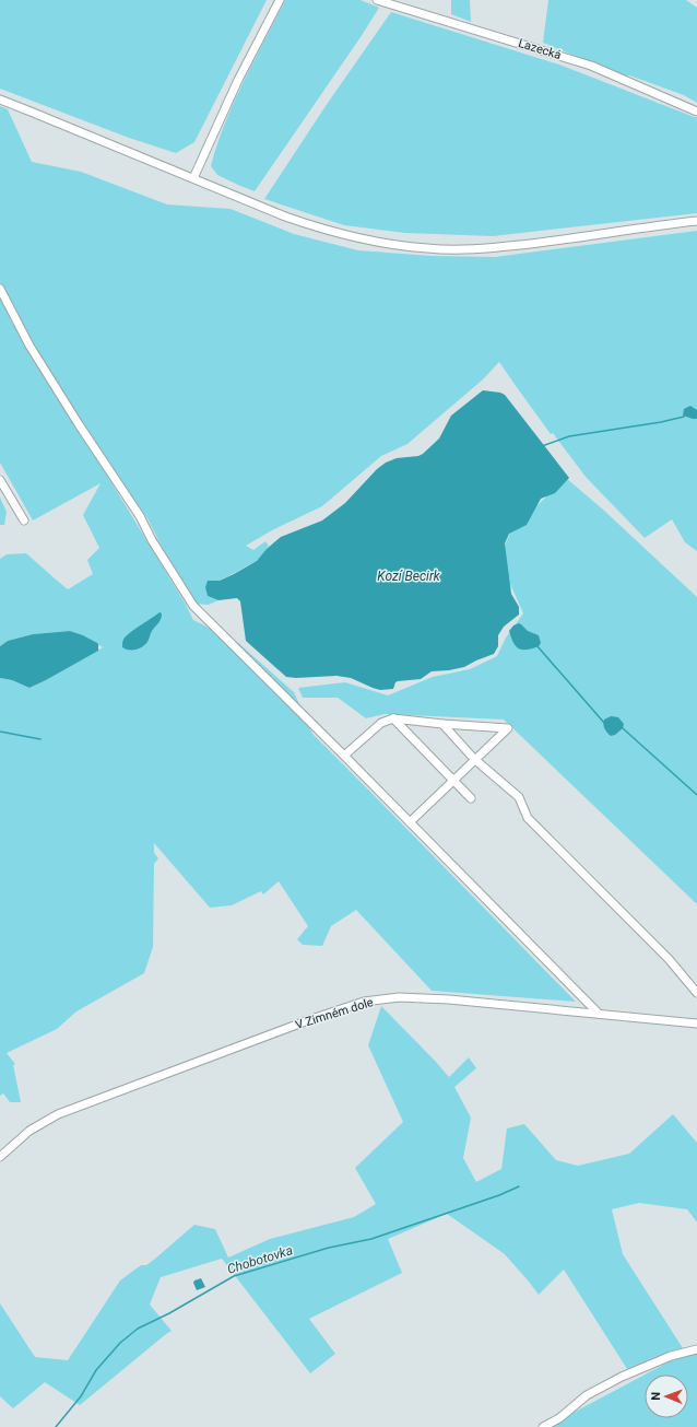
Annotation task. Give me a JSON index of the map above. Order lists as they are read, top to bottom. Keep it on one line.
{"streets":{"street":["Lazecká","V Zimném dole"]},"water":["Kozí Becirk","Chobotovka"],"north":"left"}
